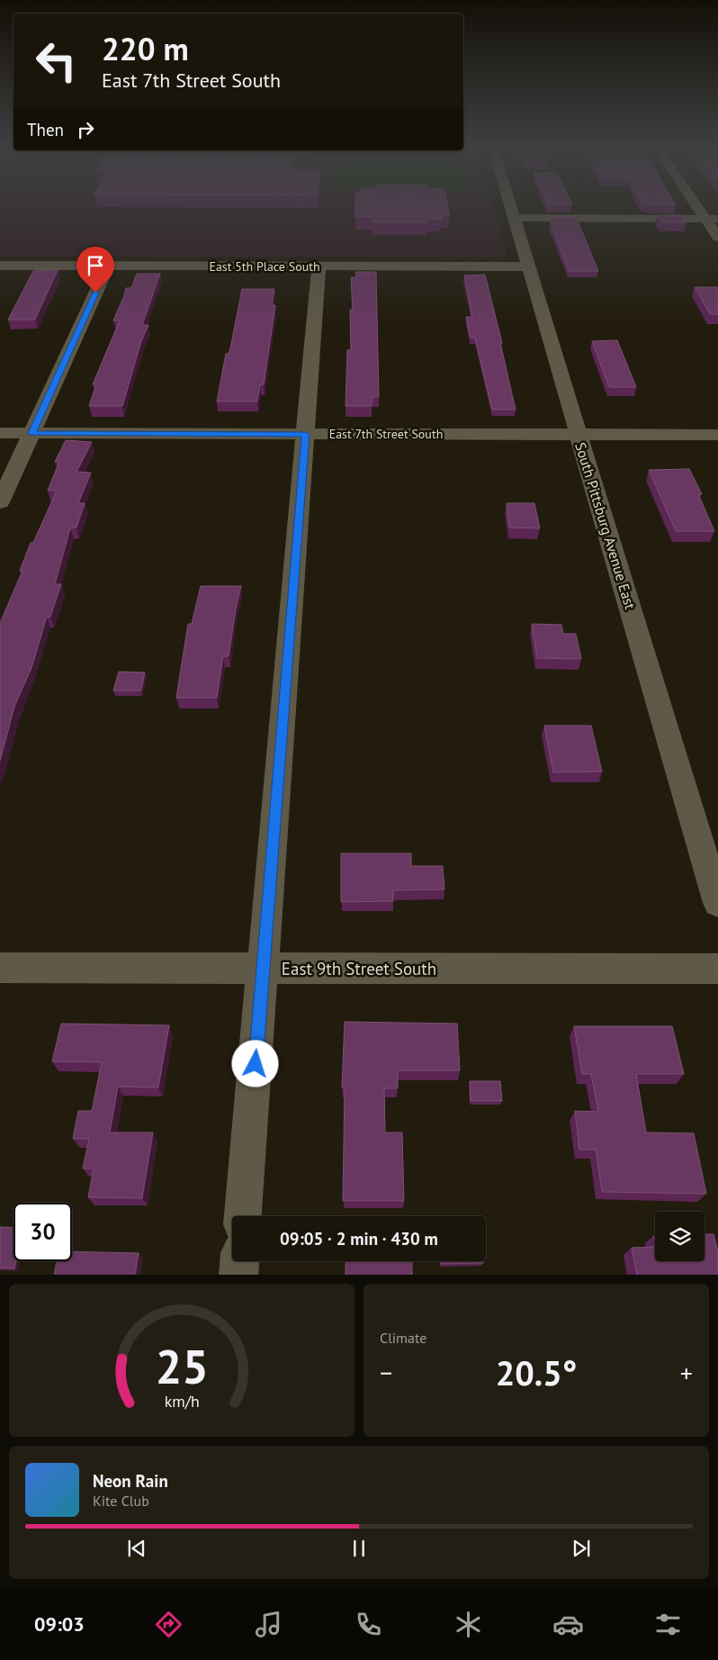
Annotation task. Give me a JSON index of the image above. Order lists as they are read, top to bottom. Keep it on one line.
{"streets":{"street":["East 5th Place South","East 7th Street South","South Pittsburg Avenue East","East 9th Street South"]},"crossings":[["East 5th Place South","South Pittsburg Avenue East"],["East 7th Street South","South Pittsburg Avenue East"]],"page":{"turn":["220 m","East 7th Street South"],"then":"Then","limit":"30","trip":"09:05 · 2 min · 430 m","tile":"Climate","heat":["−","20.5°","+"],"song":["Neon Rain","Kite Club"],"tabs":"09:03","gauge":["25","km/h"]}}
